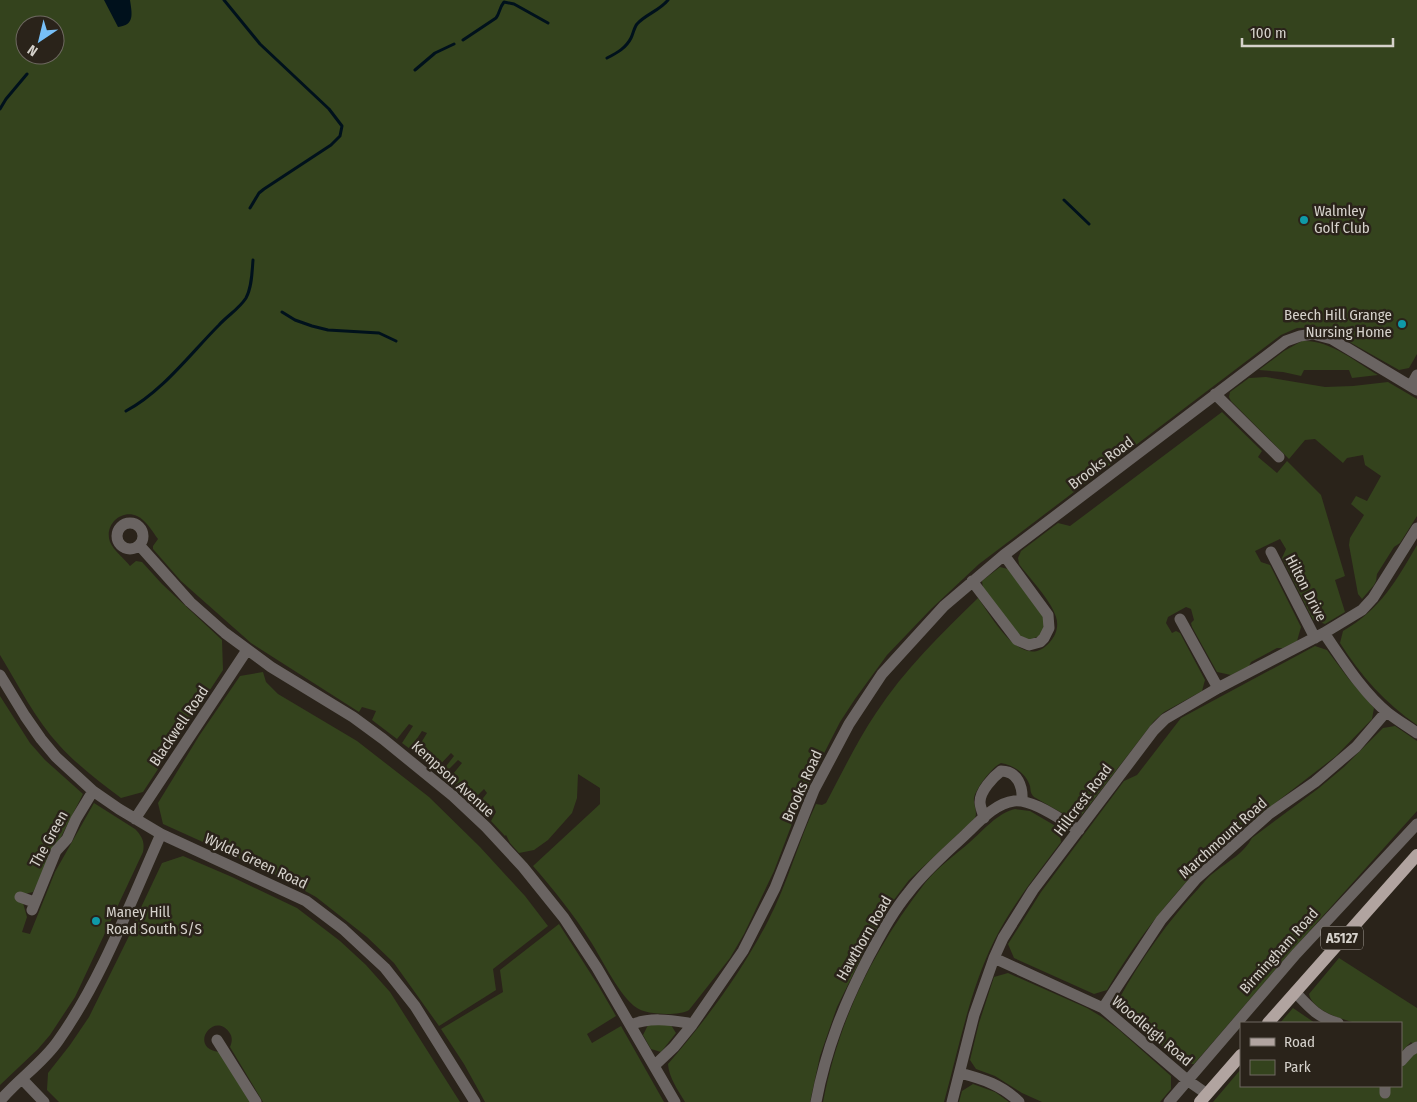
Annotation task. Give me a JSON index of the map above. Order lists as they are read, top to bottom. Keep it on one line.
{"streets":{"main road":["A5127"],"street":["Brooks Road","Hilton Drive","Blackwell Road","Kempson Avenue","Hillcrest Road","Marchmount Road","The Green","Wylde Green Road","Hawthorn Road","Birmingham Road","Woodleigh Road"]},"crossings":[["Brooks Road","Kempson Avenue"],["Hilton Drive","Hillcrest Road"],["Hilton Drive","Marchmount Road"],["Blackwell Road","Kempson Avenue"],["Blackwell Road","Wylde Green Road"],["Hillcrest Road","Woodleigh Road"],["Marchmount Road","Woodleigh Road"],["The Green","Wylde Green Road"],["Birmingham Road","Woodleigh Road"]],"places":["Walmley Golf Club","Beech Hill Grange Nursing Home","Maney Hill Road South S/S"],"legend":["Road","Park"],"scale_bar":"100 m","north":"bottom left"}
